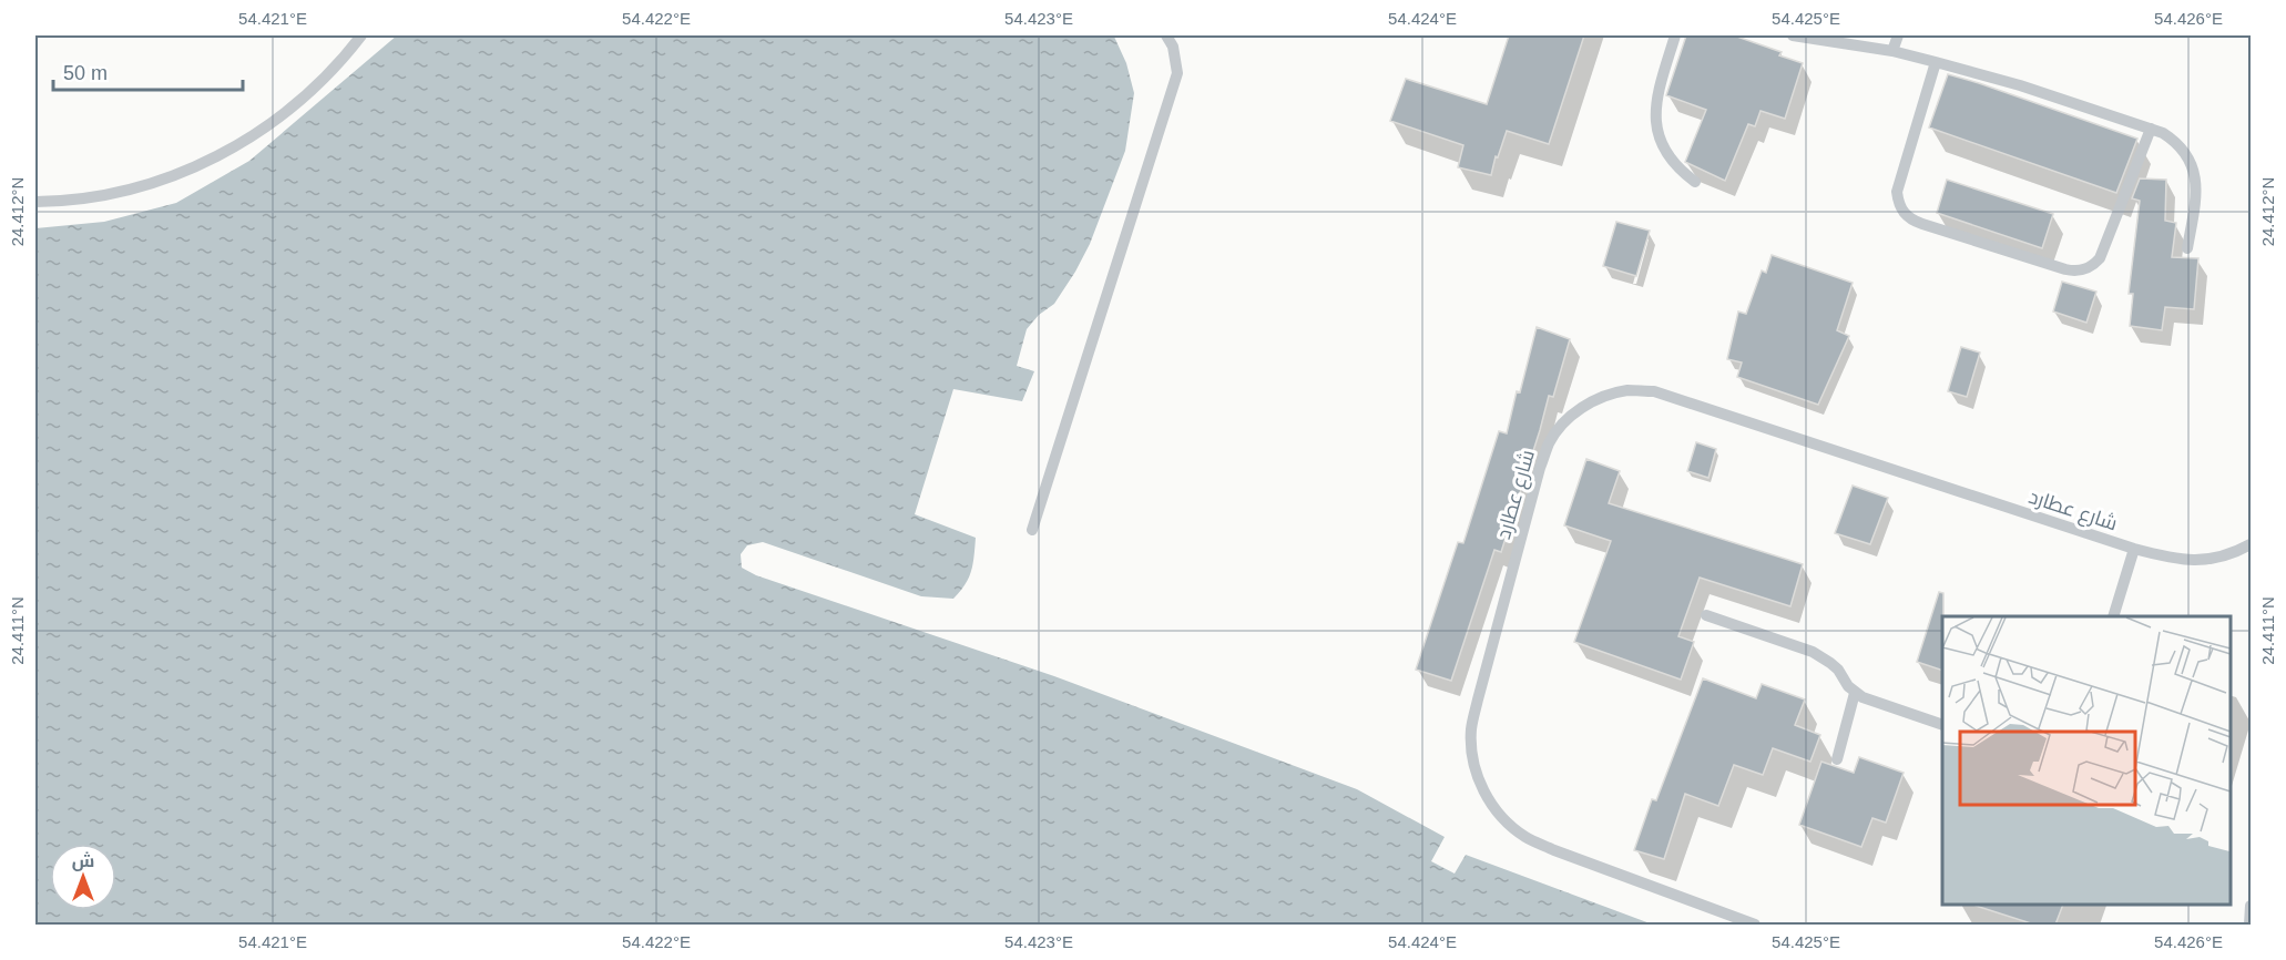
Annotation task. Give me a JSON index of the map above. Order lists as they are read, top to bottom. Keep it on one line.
{"streets":{"lane":["شارع عطارد"]},"scale_bar":"50 m","north":"top","coordinates":["54.421°E","54.422°E","54.423°E","54.424°E","54.425°E","54.426°E","24.412°N","24.411°N"]}
